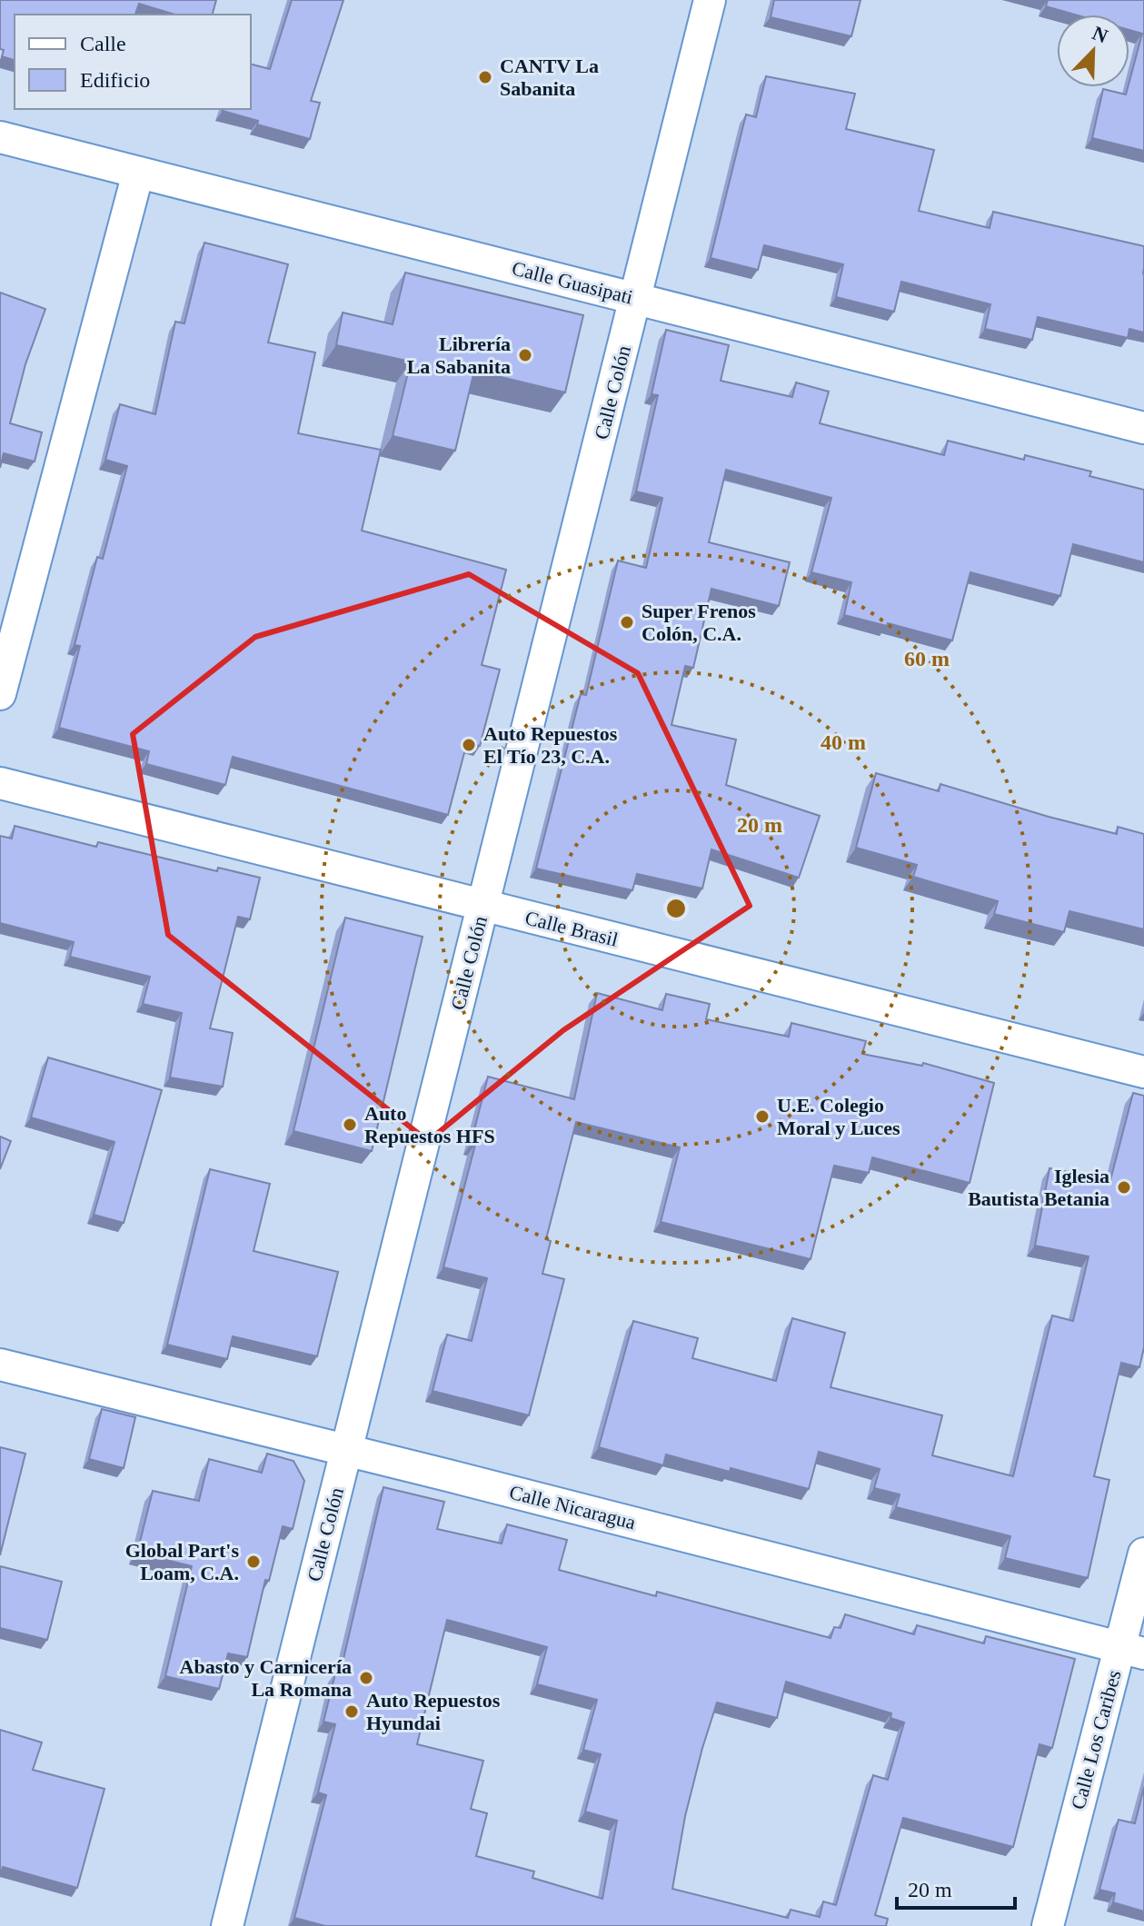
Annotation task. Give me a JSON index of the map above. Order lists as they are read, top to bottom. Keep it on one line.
{"streets":{"street":["Calle Guasipati","Calle Colón","Calle Brasil","Calle Nicaragua","Calle Los Caribes"]},"crossings":[["Calle Guasipati","Calle Colón"],["Calle Colón","Calle Brasil"],["Calle Colón","Calle Nicaragua"],["Calle Nicaragua","Calle Los Caribes"]],"places":["CANTV La Sabanita","Librería La Sabanita","Super Frenos Colón, C.A.","Auto Repuestos El Tío 23, C.A.","U.E. Colegio Moral y Luces","Auto Repuestos HFS","Iglesia Bautista Betania","Global Part's Loam, C.A.","Abasto y Carnicería La Romana","Auto Repuestos Hyundai"],"legend":["Calle","Edificio"],"scale_bar":"20 m","north":"top right","rings":["60 m","40 m","20 m"]}
